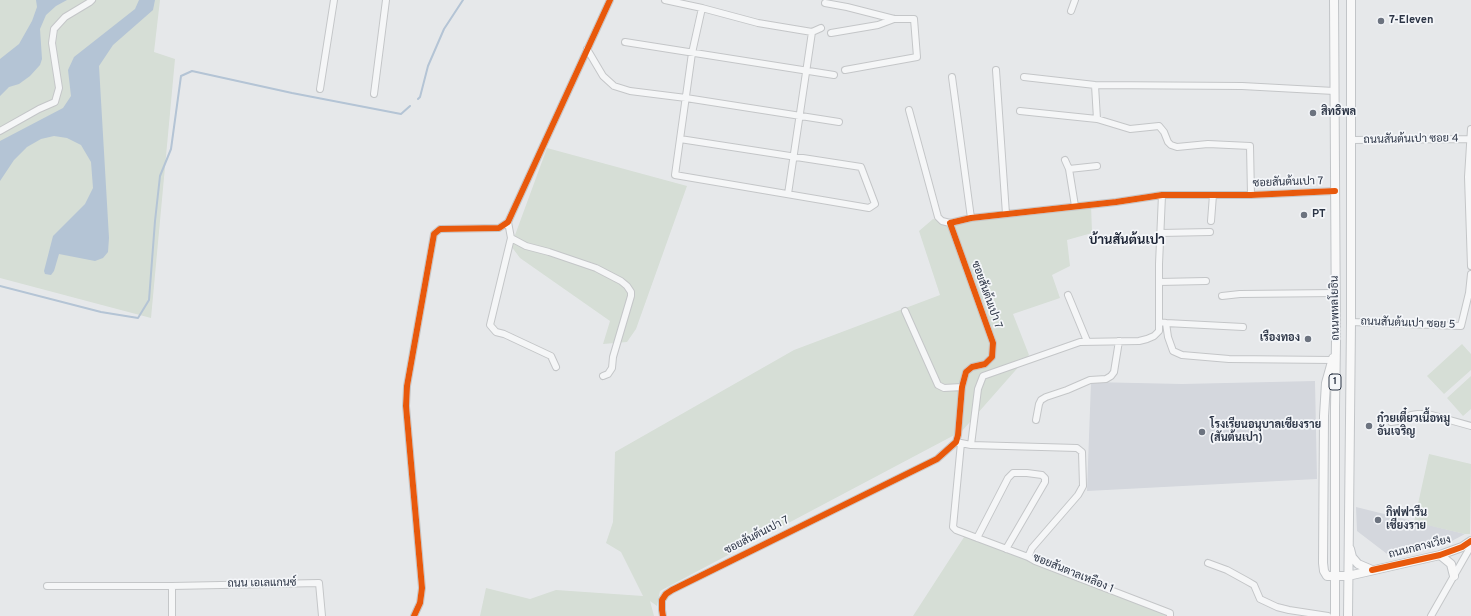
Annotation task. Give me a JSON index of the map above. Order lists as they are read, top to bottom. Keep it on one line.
{"streets":{"main road":["ถนนพหลโยธิน","1","ถนนกลางเวียง"],"street":["ถนนสันต้นเปา ซอย 4","ซอยสันต้นเปา 7","ถนนสันต้นเปา ซอย 5","ซอยสันตาลเหลือง 1","ถนน เอเลแกนซ์"]},"crossings":[["ถนนสันต้นเปา ซอย 4","ถนนพหลโยธิน"],["ซอยสันต้นเปา 7","ถนนพหลโยธิน"],["ซอยสันต้นเปา 7","ซอยสันตาลเหลือง 1"],["ถนนพหลโยธิน","ถนนสันต้นเปา ซอย 5"],["ถนนพหลโยธิน","ถนนกลางเวียง"]],"districts":["บ้านสันต้นเปา"],"places":["7-Eleven","สิทธิพล","PT","เรืองทอง","ก๋วยเตี๋ยวเนื้อหมู อันเจริญ","โรงเรียนอนุบาลเชียงราย (สันต้นเปา)","กิฟฟารีน เชียงราย"]}
